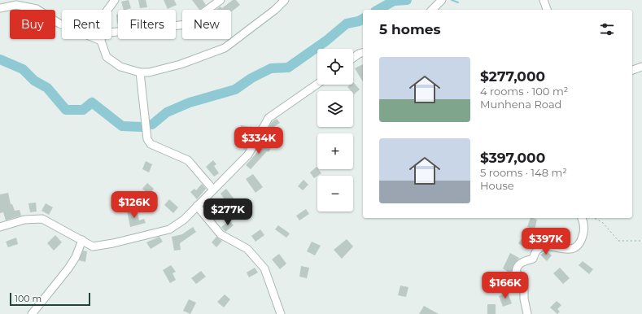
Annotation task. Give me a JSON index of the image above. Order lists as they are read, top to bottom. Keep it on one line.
{"scale_bar":"100 m","page":{"chip":["Buy","Rent","Filters","New"],"heading":"5 homes","map_buttons":["+","−"],"list":[{"name":"$277,000","note":"4 rooms · 100 m² · Munhena Road"},{"name":"$397,000","note":"5 rooms · 148 m² · House"}],"price":["$334K","$126K","$277K","$397K","$166K"],"scale":"100 m"}}
